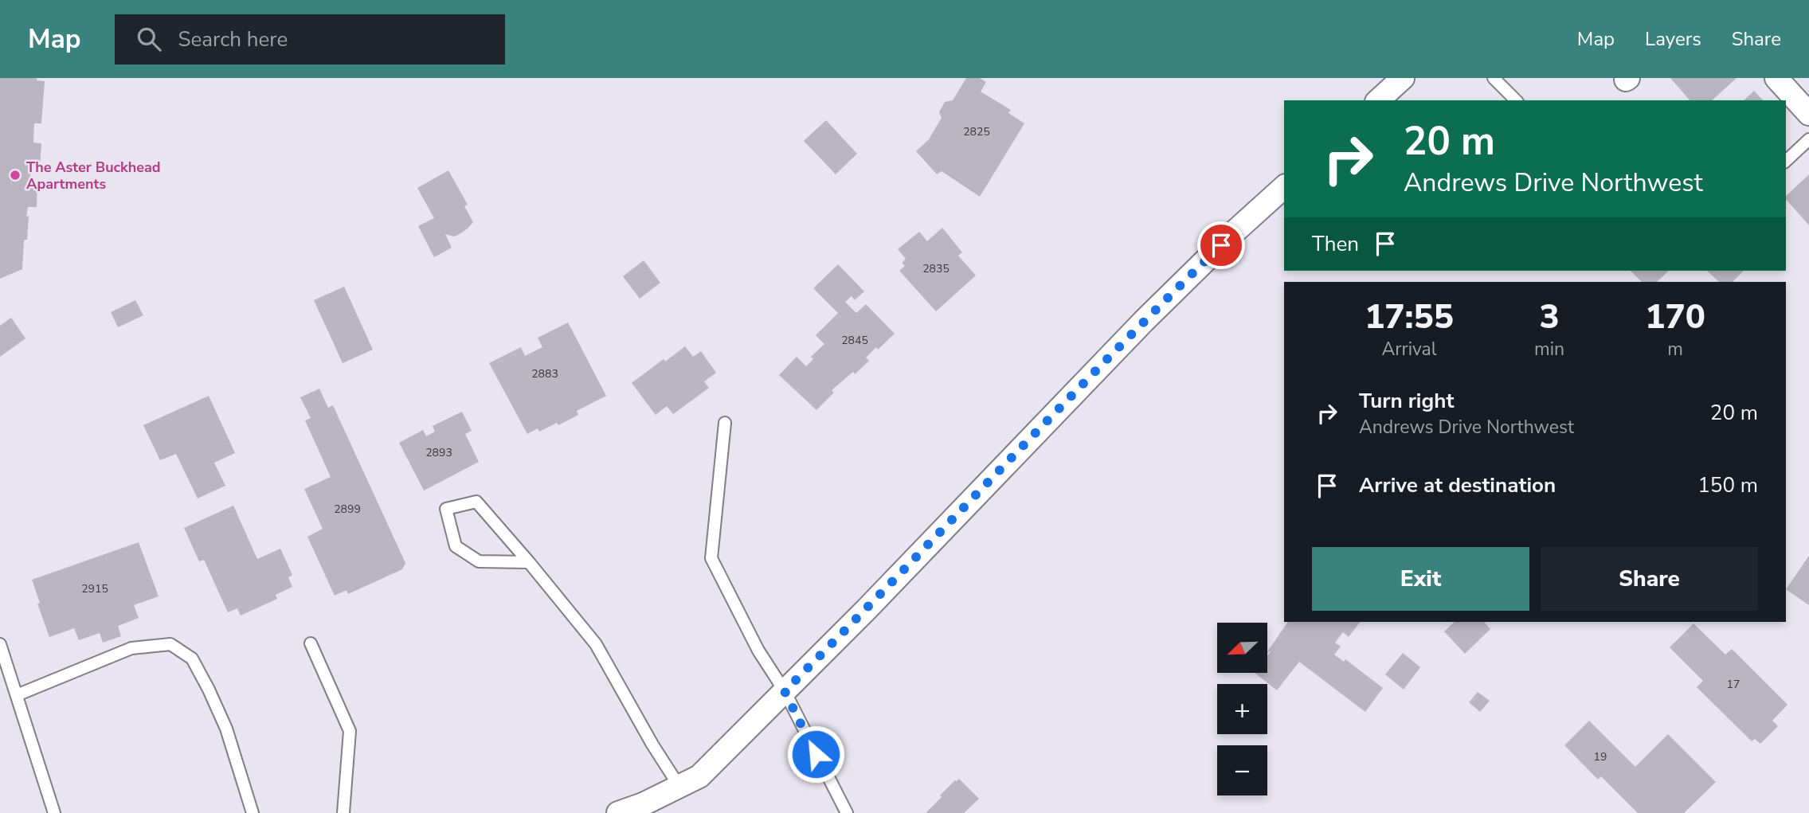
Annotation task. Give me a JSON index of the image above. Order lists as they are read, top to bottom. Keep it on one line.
{"places":["The Aster Buckhead Apartments"],"house_numbers":["2825","2835","2845","2883","2893","2899","2915","17","19"],"north":"bottom left","page":{"header":"Map","search":"Search here","nav":["Map","Layers","Share"],"turn":["20 m","Andrews Drive Northwest"],"then":"Then","eta":["17:55","Arrival","3","min","170","m"],"list":[{"name":"Turn right","note":"Andrews Drive Northwest","value":"20 m"},{"name":"Arrive at destination","value":"150 m"}],"buttons":["Exit","Share"],"map_buttons":["+","−"]}}
